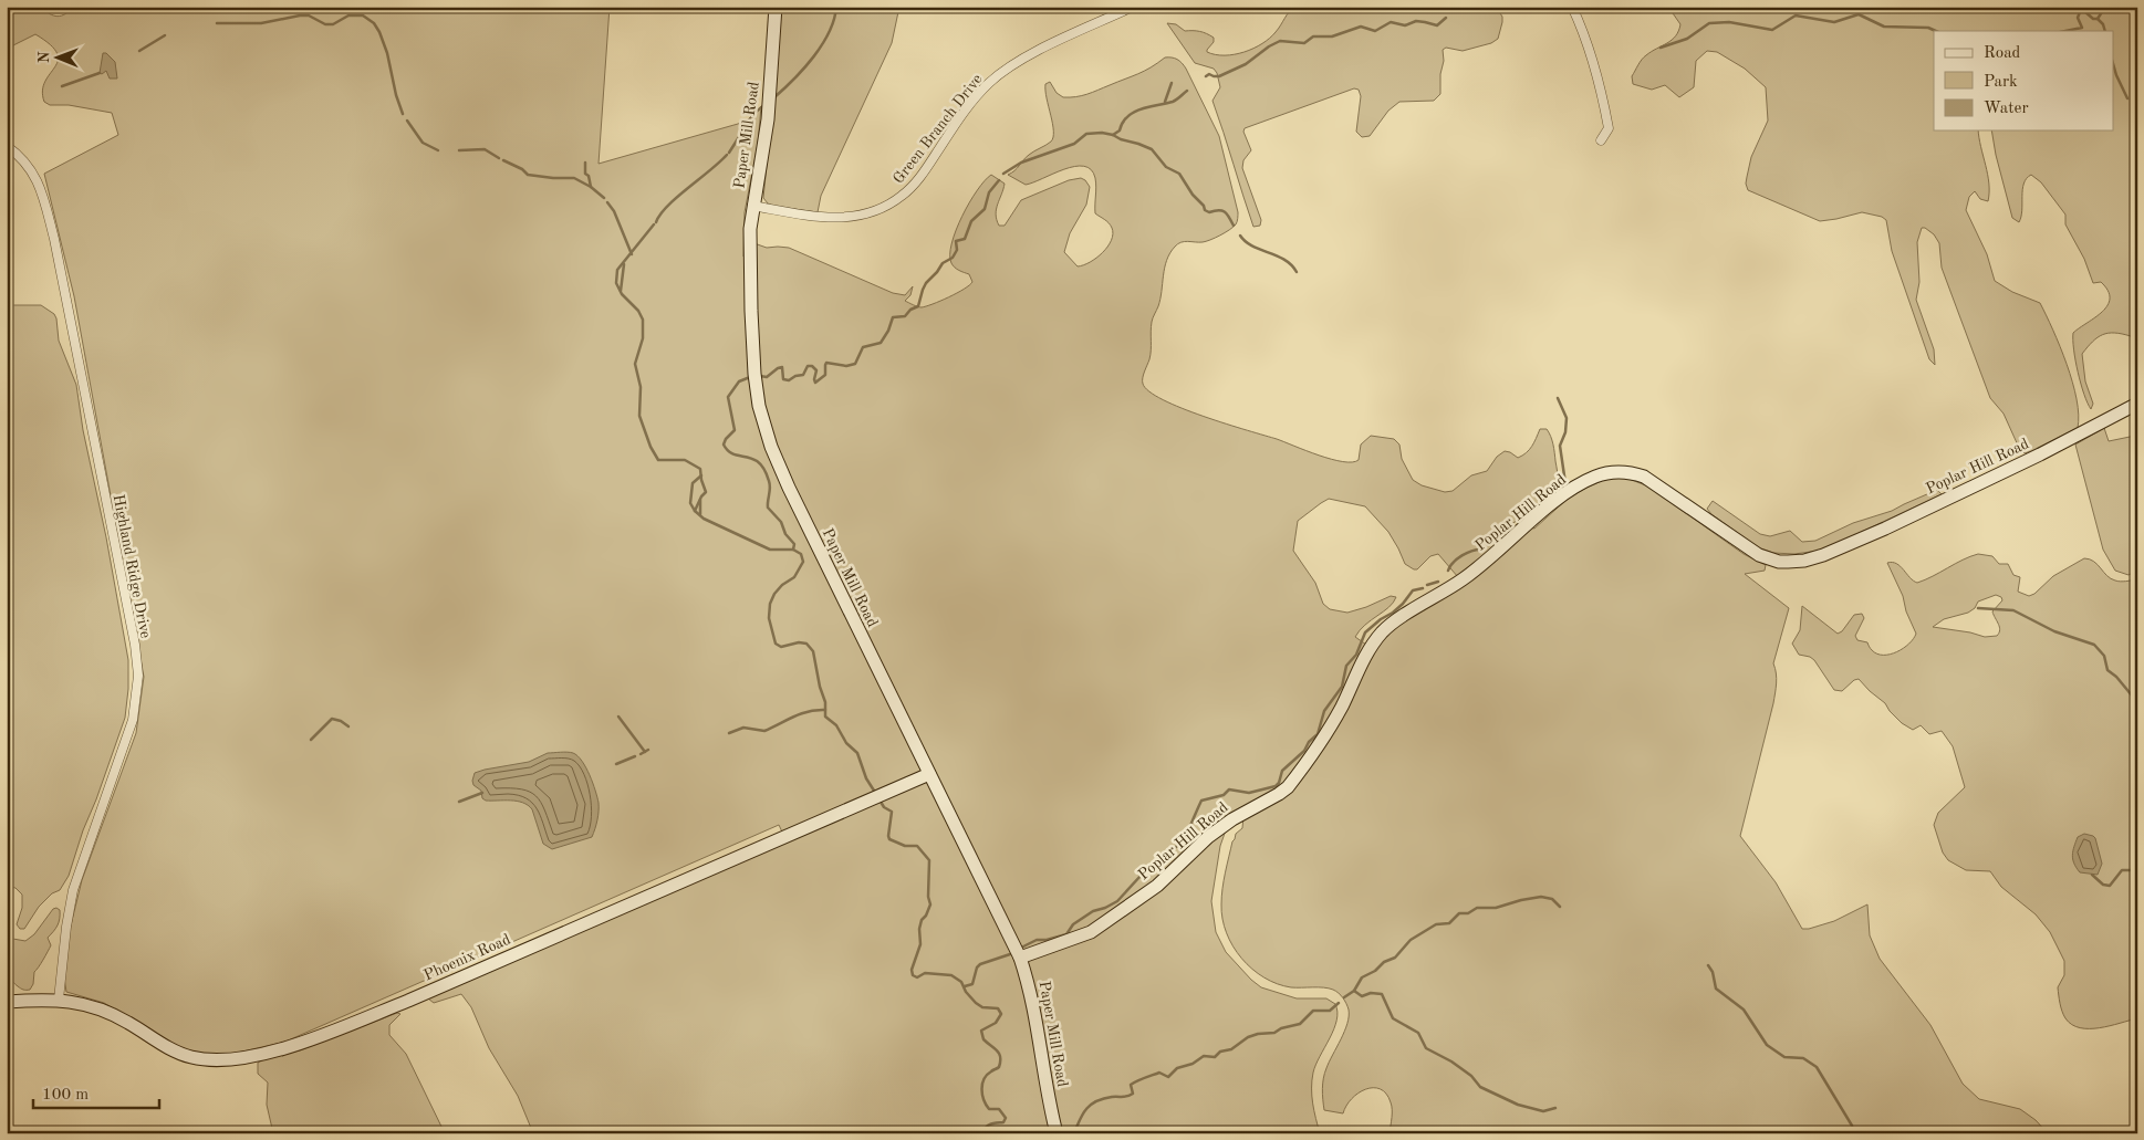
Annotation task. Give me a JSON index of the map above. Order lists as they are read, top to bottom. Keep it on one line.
{"streets":{"street":["Green Branch Drive","Paper Mill Road","Poplar Hill Road","Highland Ridge Drive","Phoenix Road"]},"crossings":[["Green Branch Drive","Paper Mill Road"],["Paper Mill Road","Poplar Hill Road"],["Paper Mill Road","Phoenix Road"],["Highland Ridge Drive","Phoenix Road"]],"legend":["Road","Park","Water"],"scale_bar":"100 m","north":"left"}
